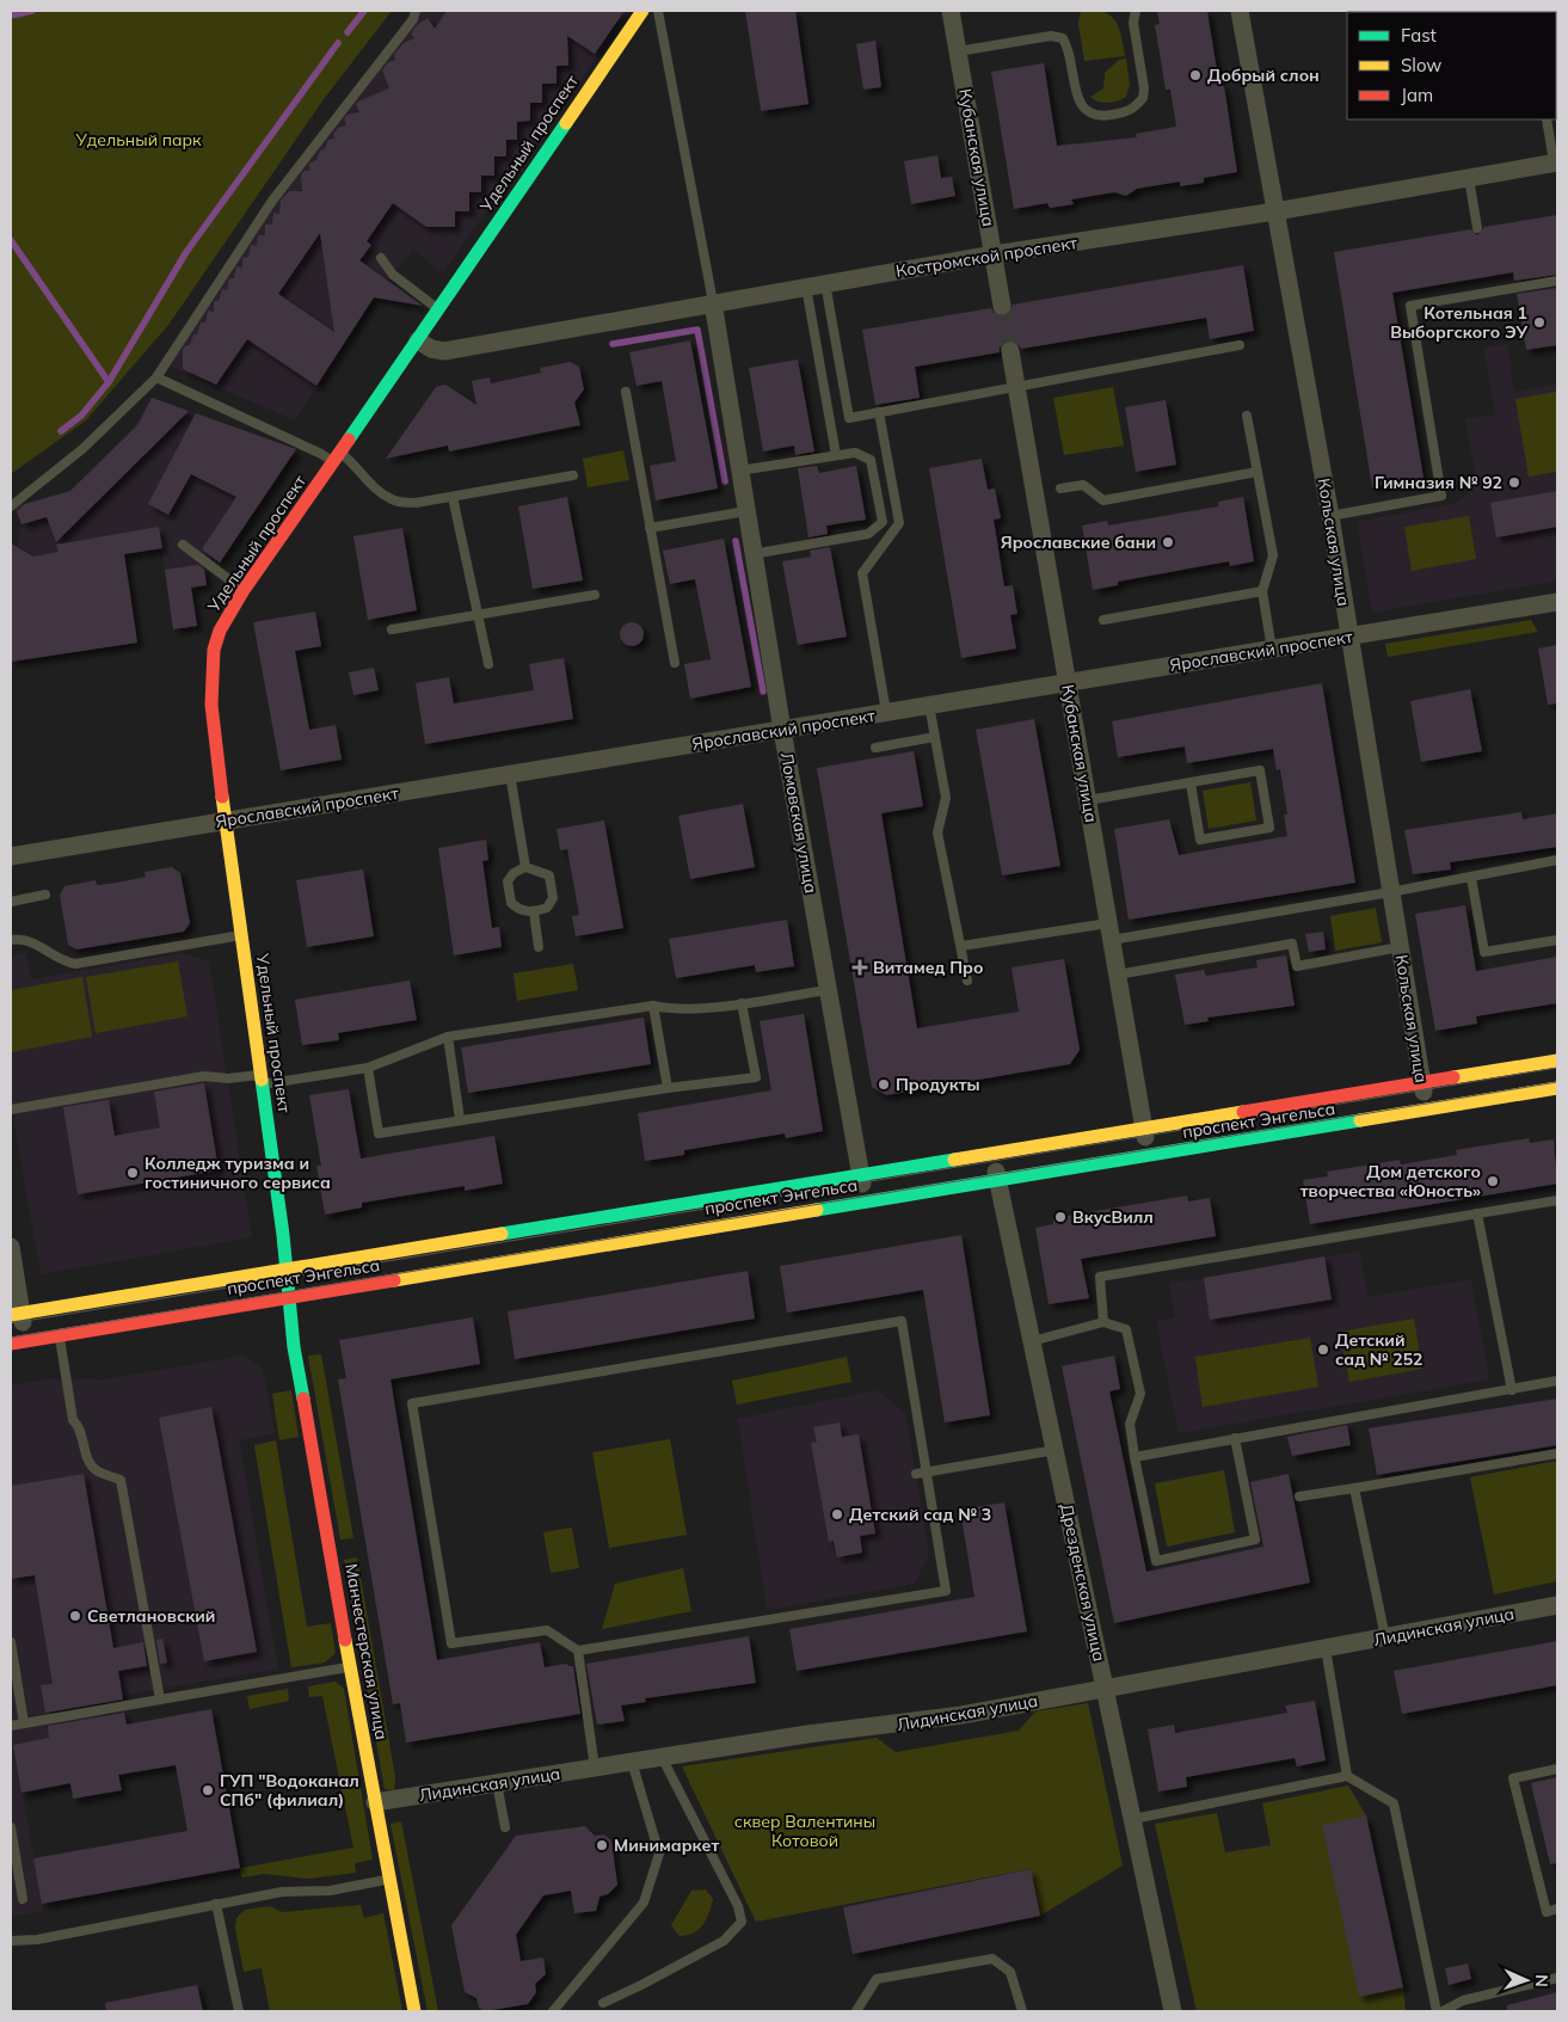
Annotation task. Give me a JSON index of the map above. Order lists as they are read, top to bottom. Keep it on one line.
{"streets":{"main road":["Удельный проспект","проспект Энгельса","Манчестерская улица"],"street":["Кубанская улица","Костромской проспект","Кольская улица","Ярославский проспект","Ломовская улица","Дрезденская улица","Лидинская улица"]},"crossings":[["Удельный проспект","Костромской проспект"],["Удельный проспект","Ярославский проспект"],["Удельный проспект","проспект Энгельса"],["Удельный проспект","Манчестерская улица"],["Кубанская улица","Костромской проспект"],["Кубанская улица","Ярославский проспект"],["Кубанская улица","проспект Энгельса"],["Костромской проспект","Кольская улица"],["Костромской проспект","Ломовская улица"],["Кольская улица","Ярославский проспект"],["Кольская улица","проспект Энгельса"],["Ярославский проспект","Ломовская улица"],["Ломовская улица","проспект Энгельса"],["проспект Энгельса","Дрезденская улица"],["проспект Энгельса","Манчестерская улица"],["Дрезденская улица","Лидинская улица"],["Лидинская улица","Манчестерская улица"]],"parks":["Удельный парк","сквер Валентины Котовой"],"places":{"other":["Добрый слон","Котельная 1 Выборгского ЭУ","Гимназия № 92","Ярославские бани","Продукты","Колледж туризма и гостиничного сервиса","Дом детского творчества «Юность»","ВкусВилл","Детский сад № 252","Детский сад № 3","Светлановский","ГУП \"Водоканал СПб\" (филиал)","Минимаркет"],"health":["Витамед Про"]},"legend":["Fast","Slow","Jam"],"north":"right"}
